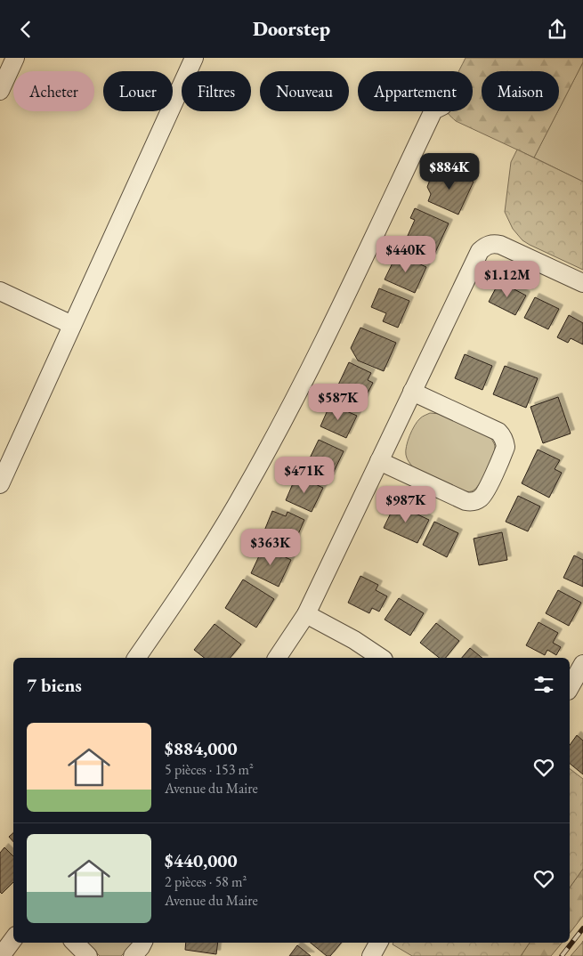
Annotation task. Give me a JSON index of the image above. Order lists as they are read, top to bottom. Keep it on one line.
{"page":{"header":"Doorstep","chip":["Acheter","Louer","Filtres","Nouveau","Appartement","Maison"],"price":["$884K","$440K","$1.12M","$587K","$471K","$987K","$363K"],"heading":"7 biens","list":[{"name":"$884,000","note":"5 pièces · 153 m² · Avenue du Maire"},{"name":"$440,000","note":"2 pièces · 58 m² · Avenue du Maire"}]}}
